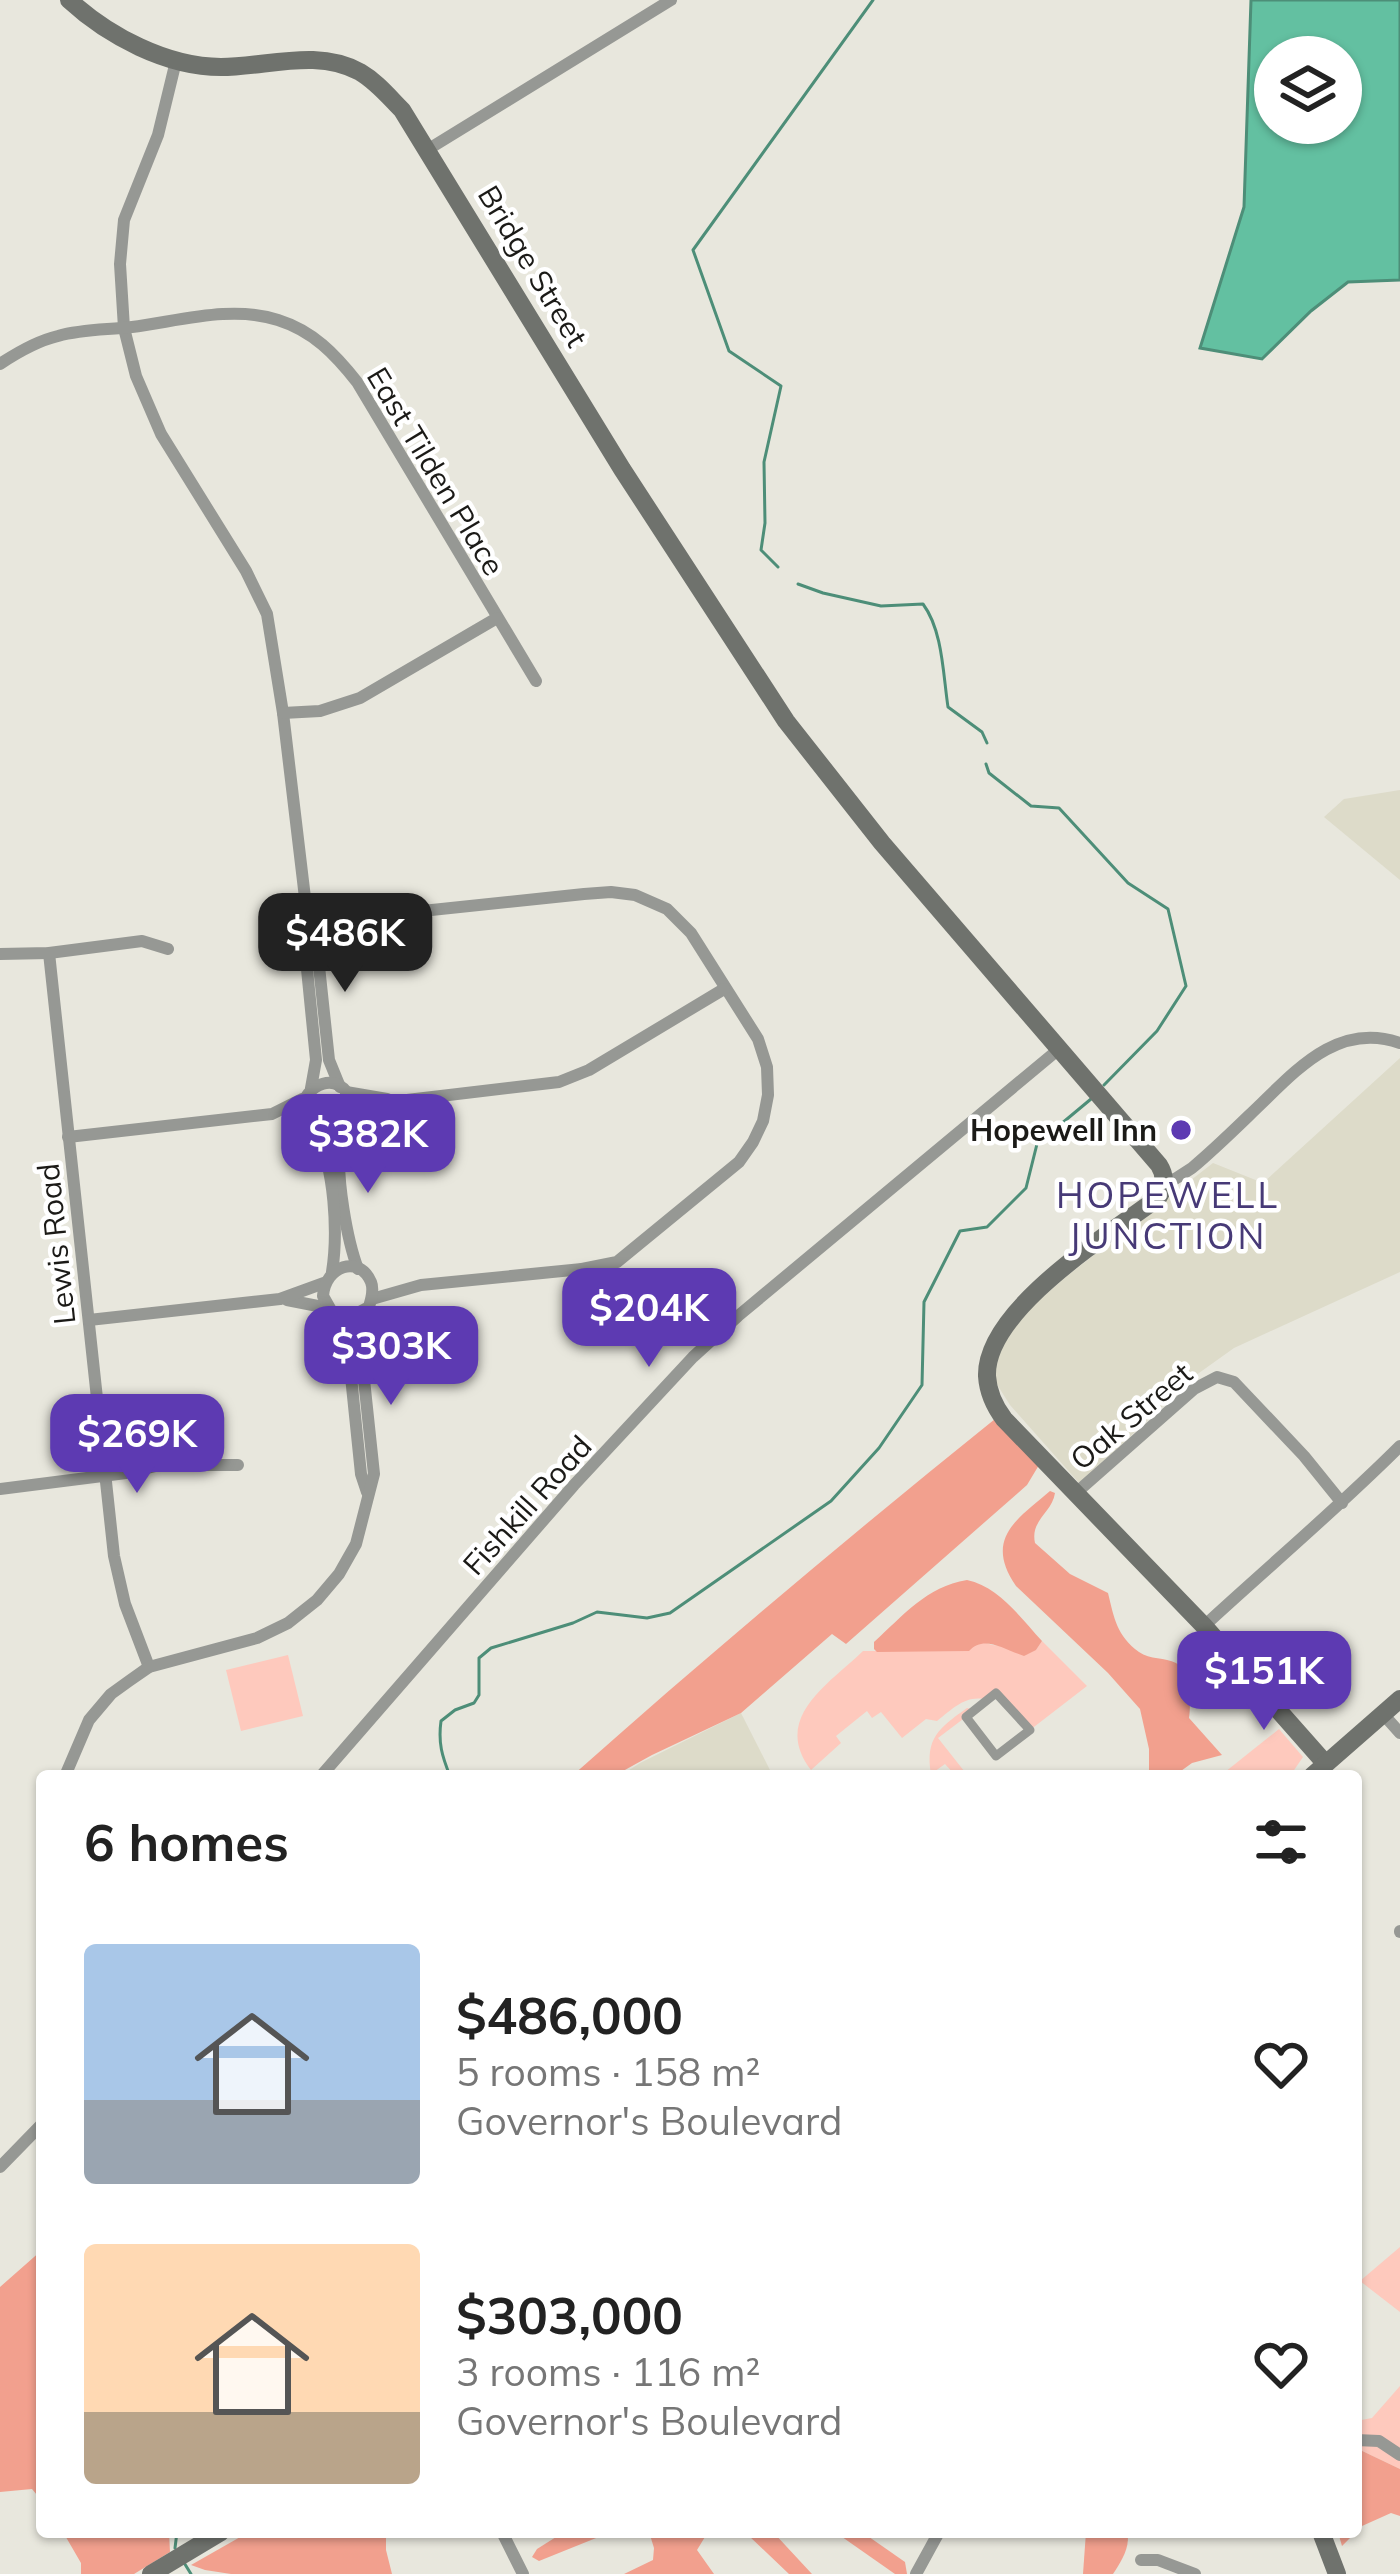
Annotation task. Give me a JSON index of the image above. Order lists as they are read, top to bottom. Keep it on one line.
{"streets":{"main road":["Bridge Street"],"street":["East Tilden Place","Lewis Road","Oak Street","Fishkill Road"]},"crossings":[["Bridge Street","Fishkill Road"]],"districts":["HOPEWELL JUNCTION"],"places":["Hopewell Inn"],"page":{"price":["$486K","$382K","$204K","$303K","$269K","$151K"],"heading":"6 homes","list":[{"name":"$486,000","note":"5 rooms · 158 m² · Governor's Boulevard"},{"name":"$303,000","note":"3 rooms · 116 m² · Governor's Boulevard"}]}}
